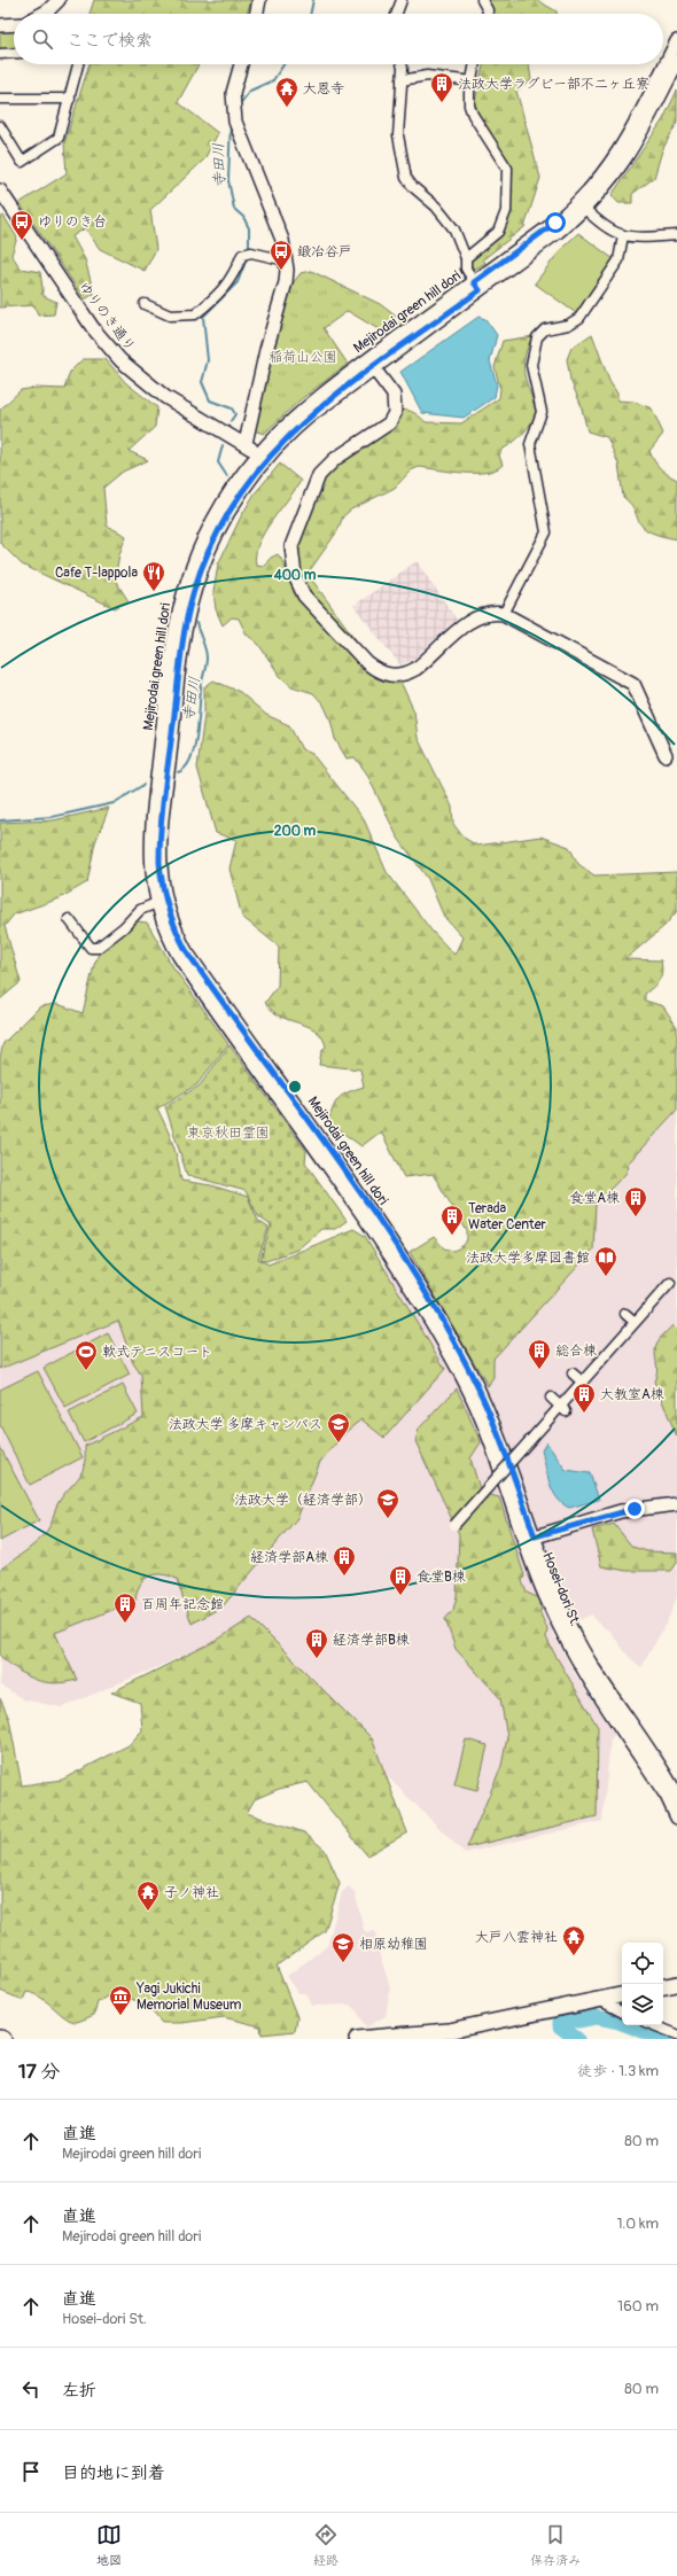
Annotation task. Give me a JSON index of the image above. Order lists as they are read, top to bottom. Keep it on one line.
{"streets":{"street":["Mejirodai green hill dori","ゆりのき通り","Hosei-dori St."]},"crossings":[["Mejirodai green hill dori","ゆりのき通り"],["Mejirodai green hill dori","Hosei-dori St."]],"water":["寺田川"],"parks":["稲荷山公園","東京秋田霊園"],"places":{"building":["法政大学ラグビー部不二ヶ丘寮","食堂A棟","Terada Water Center","総合棟","大教室A棟","経済学部A棟","食堂B棟","百周年記念館","経済学部B棟"],"temple":["大恩寺","子ノ神社","大戸八雲神社"],"bus stop":["ゆりのき台","鍛冶谷戸"],"restaurant":["Cafe T-lappola"],"library":["法政大学多摩図書館"],"sports":["軟式テニスコート"],"school or university":["法政大学 多摩キャンパス","法政大学（経済学部）","相原幼稚園"],"museum":["Yagi Jukichi Memorial Museum"]},"page":{"search":"ここで検索","heading":["17 分","徒歩 · 1.3 km"],"list":[["直進","Mejirodai green hill dori","80 m"],["直進","Mejirodai green hill dori","1.0 km"],["直進","Hosei-dori St.","160 m"],["左折","80 m"],"目的地に到着"],"nav":["地図","経路","保存済み"]},"rings":["400 m","200 m"]}
